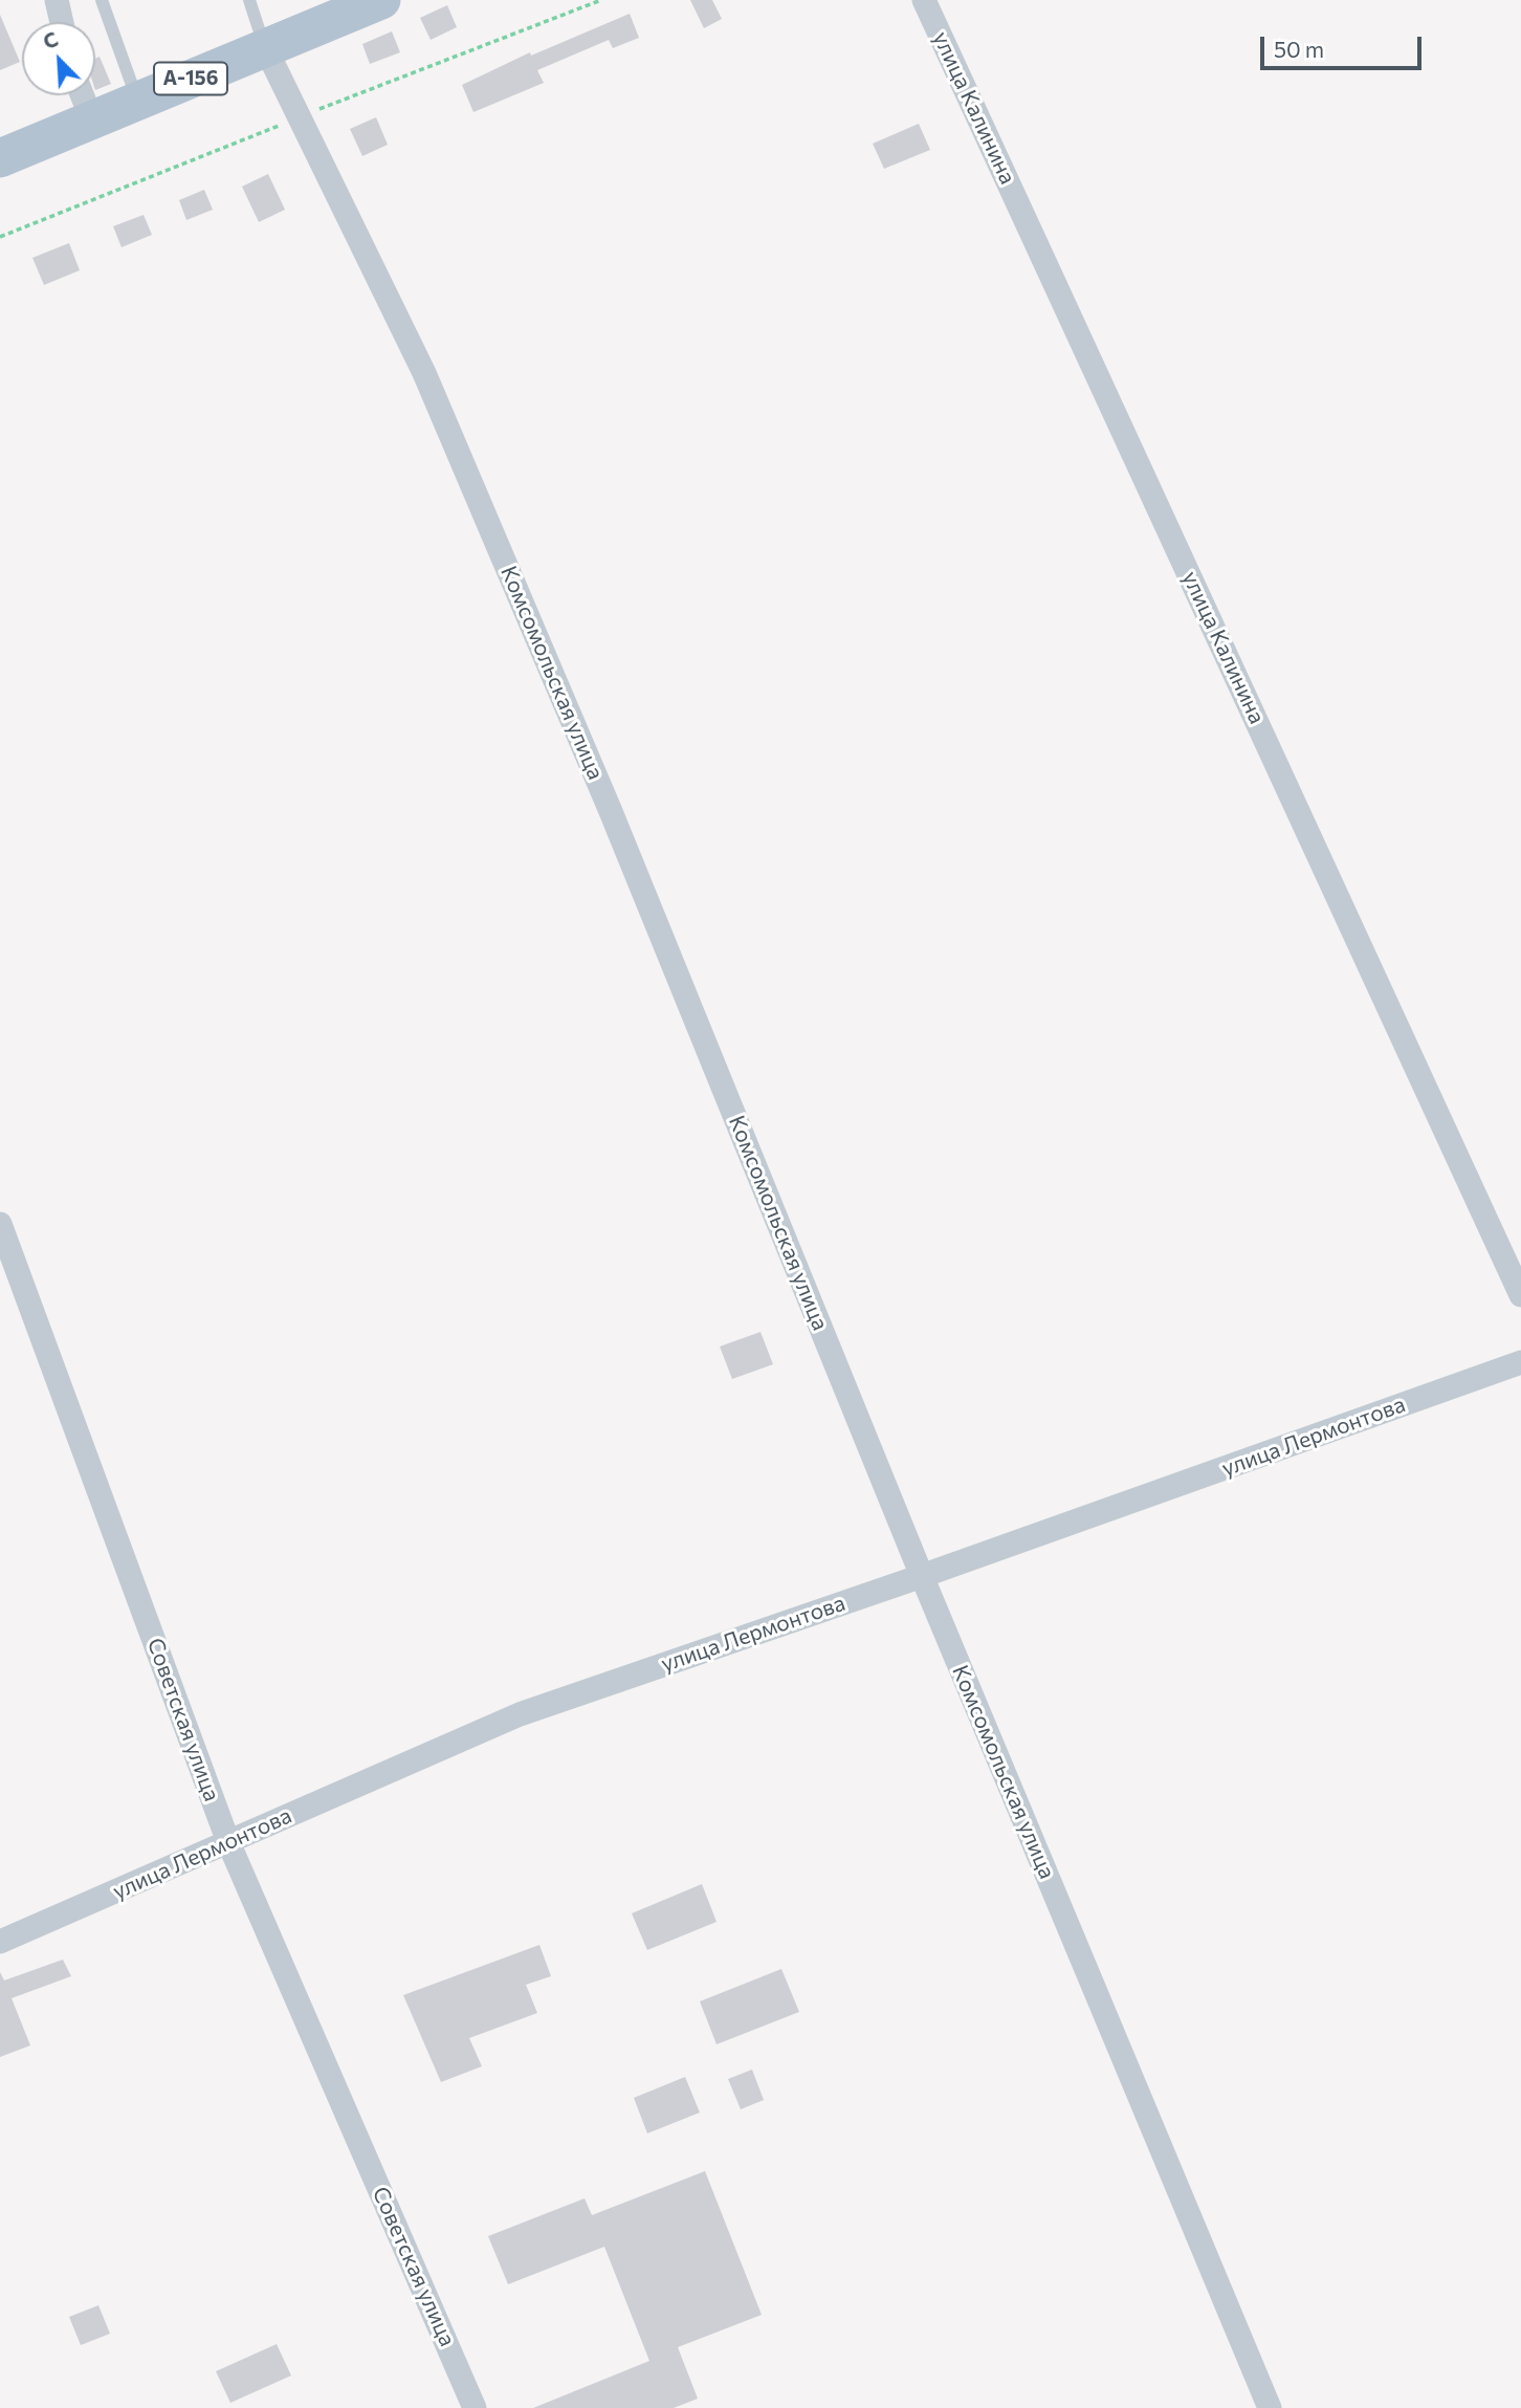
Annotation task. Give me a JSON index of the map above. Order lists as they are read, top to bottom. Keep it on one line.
{"streets":{"main road":["А-156"],"street":["улица Калинина","Комсомольская улица","улица Лермонтова","Советская улица"]},"crossings":[["А-156","Комсомольская улица"],["Комсомольская улица","улица Лермонтова"],["улица Лермонтова","Советская улица"]],"scale_bar":"50 m","north":"top left"}
